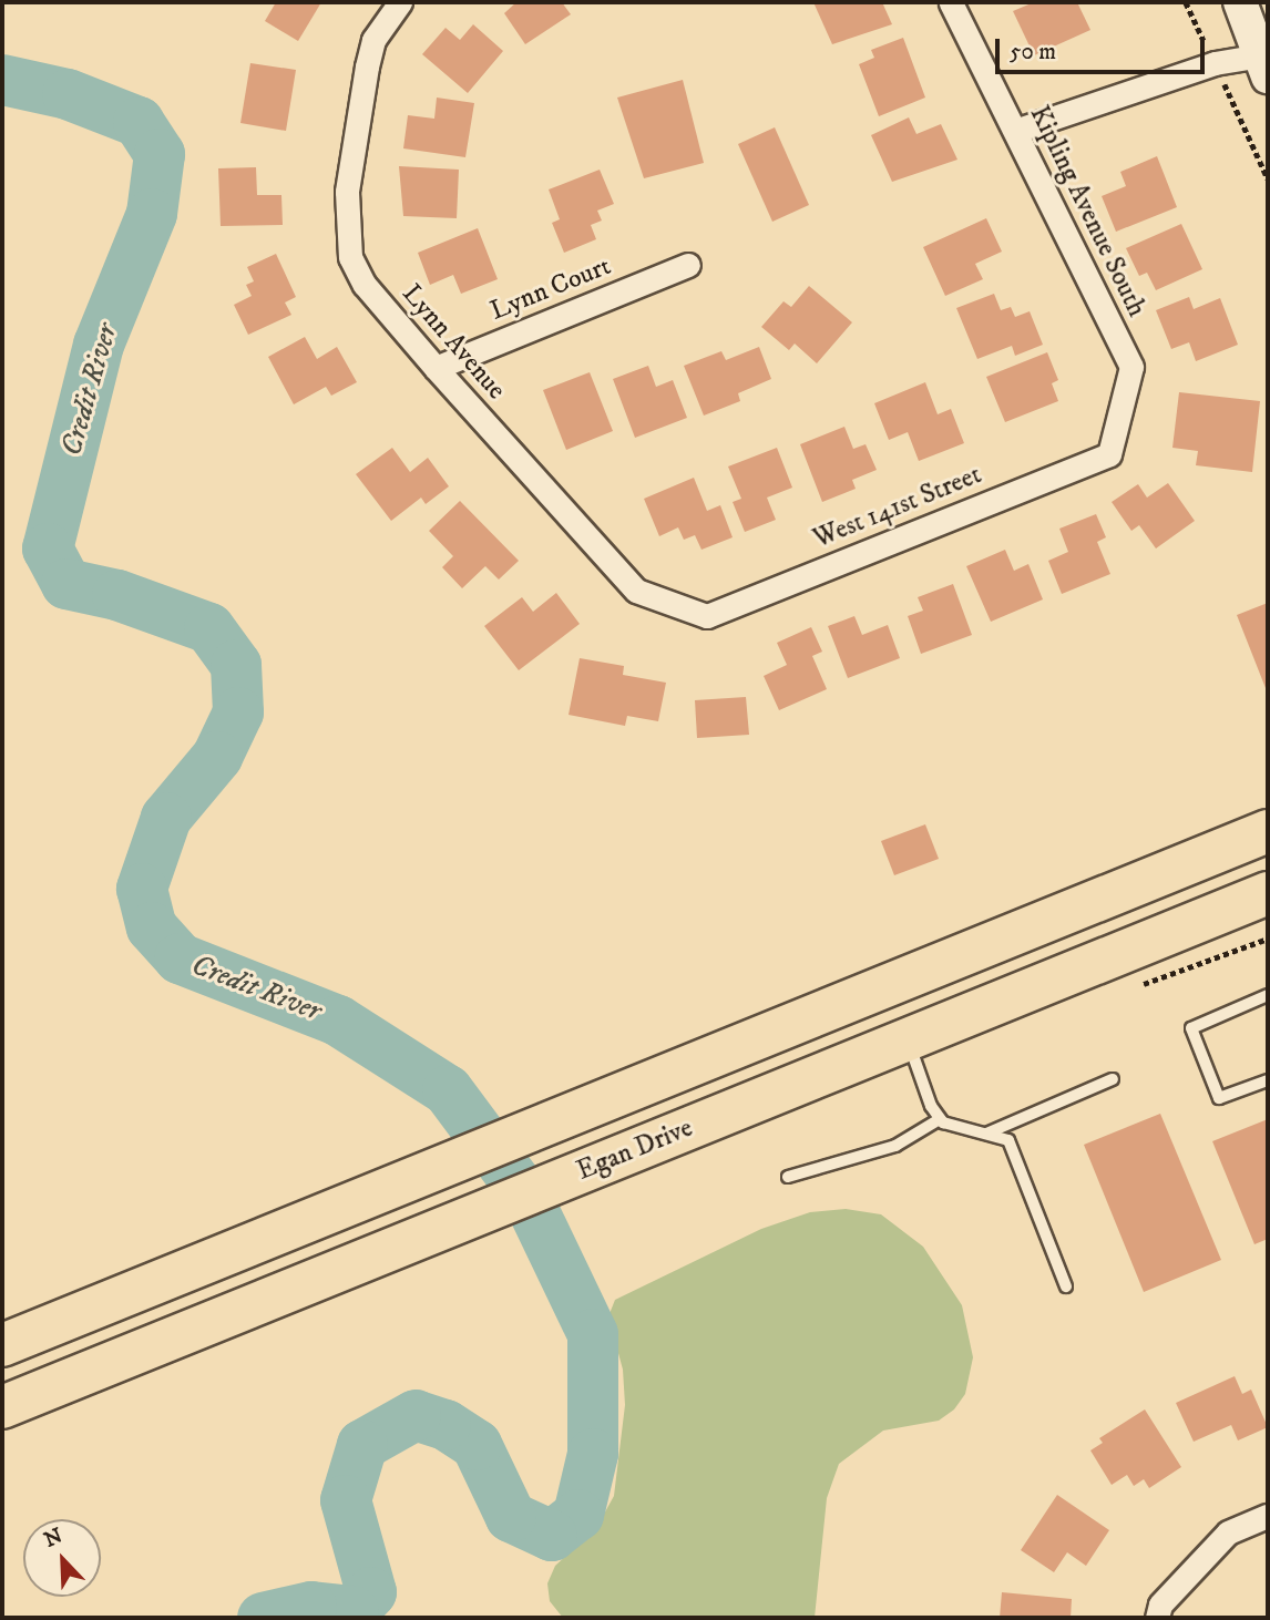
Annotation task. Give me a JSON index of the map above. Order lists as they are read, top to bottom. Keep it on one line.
{"streets":{"highway":["Egan Drive"],"street":["Kipling Avenue South","Lynn Court","Lynn Avenue","West 141st Street"]},"crossings":[["Kipling Avenue South","West 141st Street"],["Lynn Court","Lynn Avenue"],["Lynn Avenue","West 141st Street"]],"water":["Credit River"],"scale_bar":"50 m","north":"top left"}
